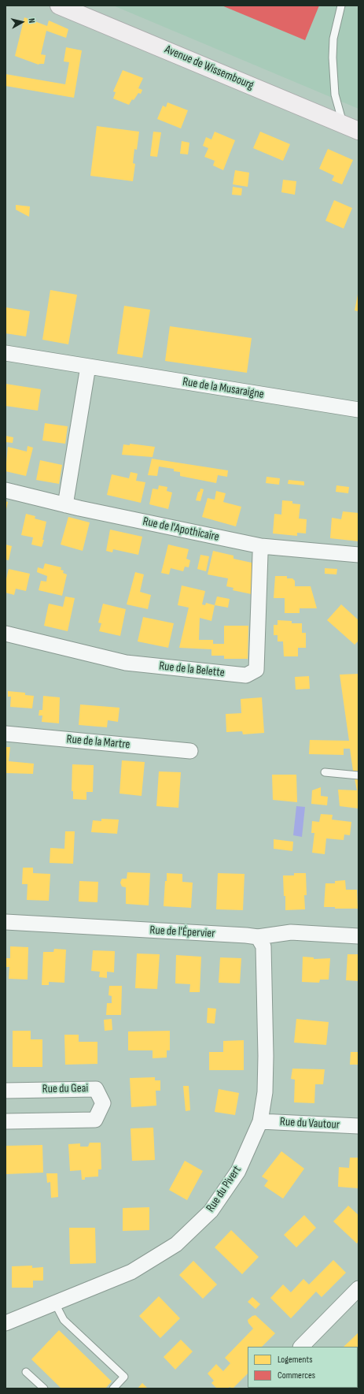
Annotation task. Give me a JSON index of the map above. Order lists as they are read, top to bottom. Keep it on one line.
{"streets":{"main road":["Avenue de Wissembourg"],"street":["Rue de la Musaraigne","Rue de l'Apothicaire","Rue de la Belette","Rue de la Martre","Rue de l'Épervier","Rue du Geai","Rue du Vautour","Rue du Pivert"]},"crossings":[["Rue de l'Apothicaire","Rue de la Belette"],["Rue de l'Épervier","Rue du Pivert"],["Rue du Vautour","Rue du Pivert"]],"legend":["Logements","Commerces"],"north":"right"}
